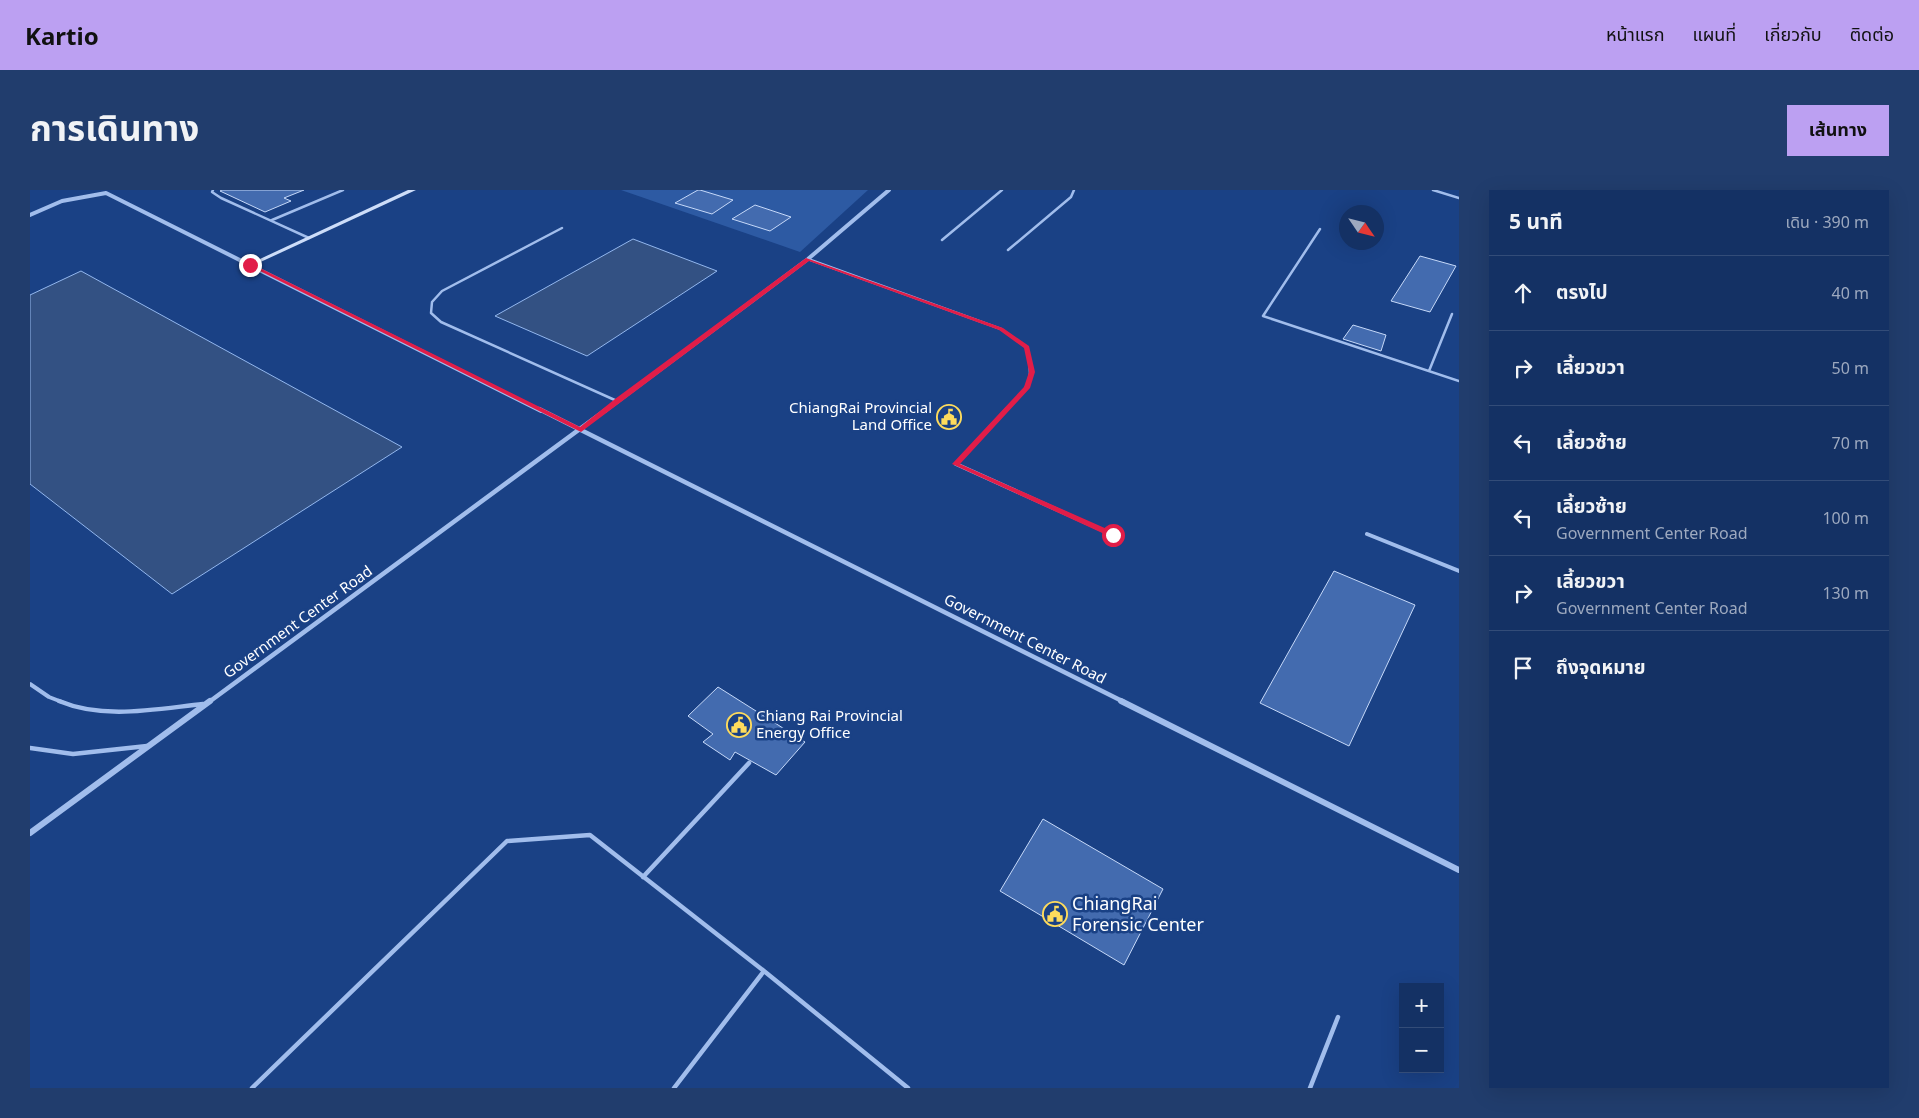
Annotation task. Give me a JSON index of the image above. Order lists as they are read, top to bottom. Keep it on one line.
{"streets":{"street":["Government Center Road"]},"places":{"public building":["ChiangRai Provincial Land Office","Chiang Rai Provincial Energy Office","ChiangRai Forensic Center"]},"north":"bottom right","page":{"header":"Kartio","nav":["หน้าแรก","แผนที่","เกี่ยวกับ","ติดต่อ"],"title":"การเดินทาง","buttons":"เส้นทาง","heading":["5 นาที","เดิน · 390 m"],"list":[["ตรงไป","40 m"],["เลี้ยวขวา","50 m"],["เลี้ยวซ้าย","70 m"],["เลี้ยวซ้าย","Government Center Road","100 m"],["เลี้ยวขวา","Government Center Road","130 m"],"ถึงจุดหมาย"],"map_buttons":["+","−"]}}
